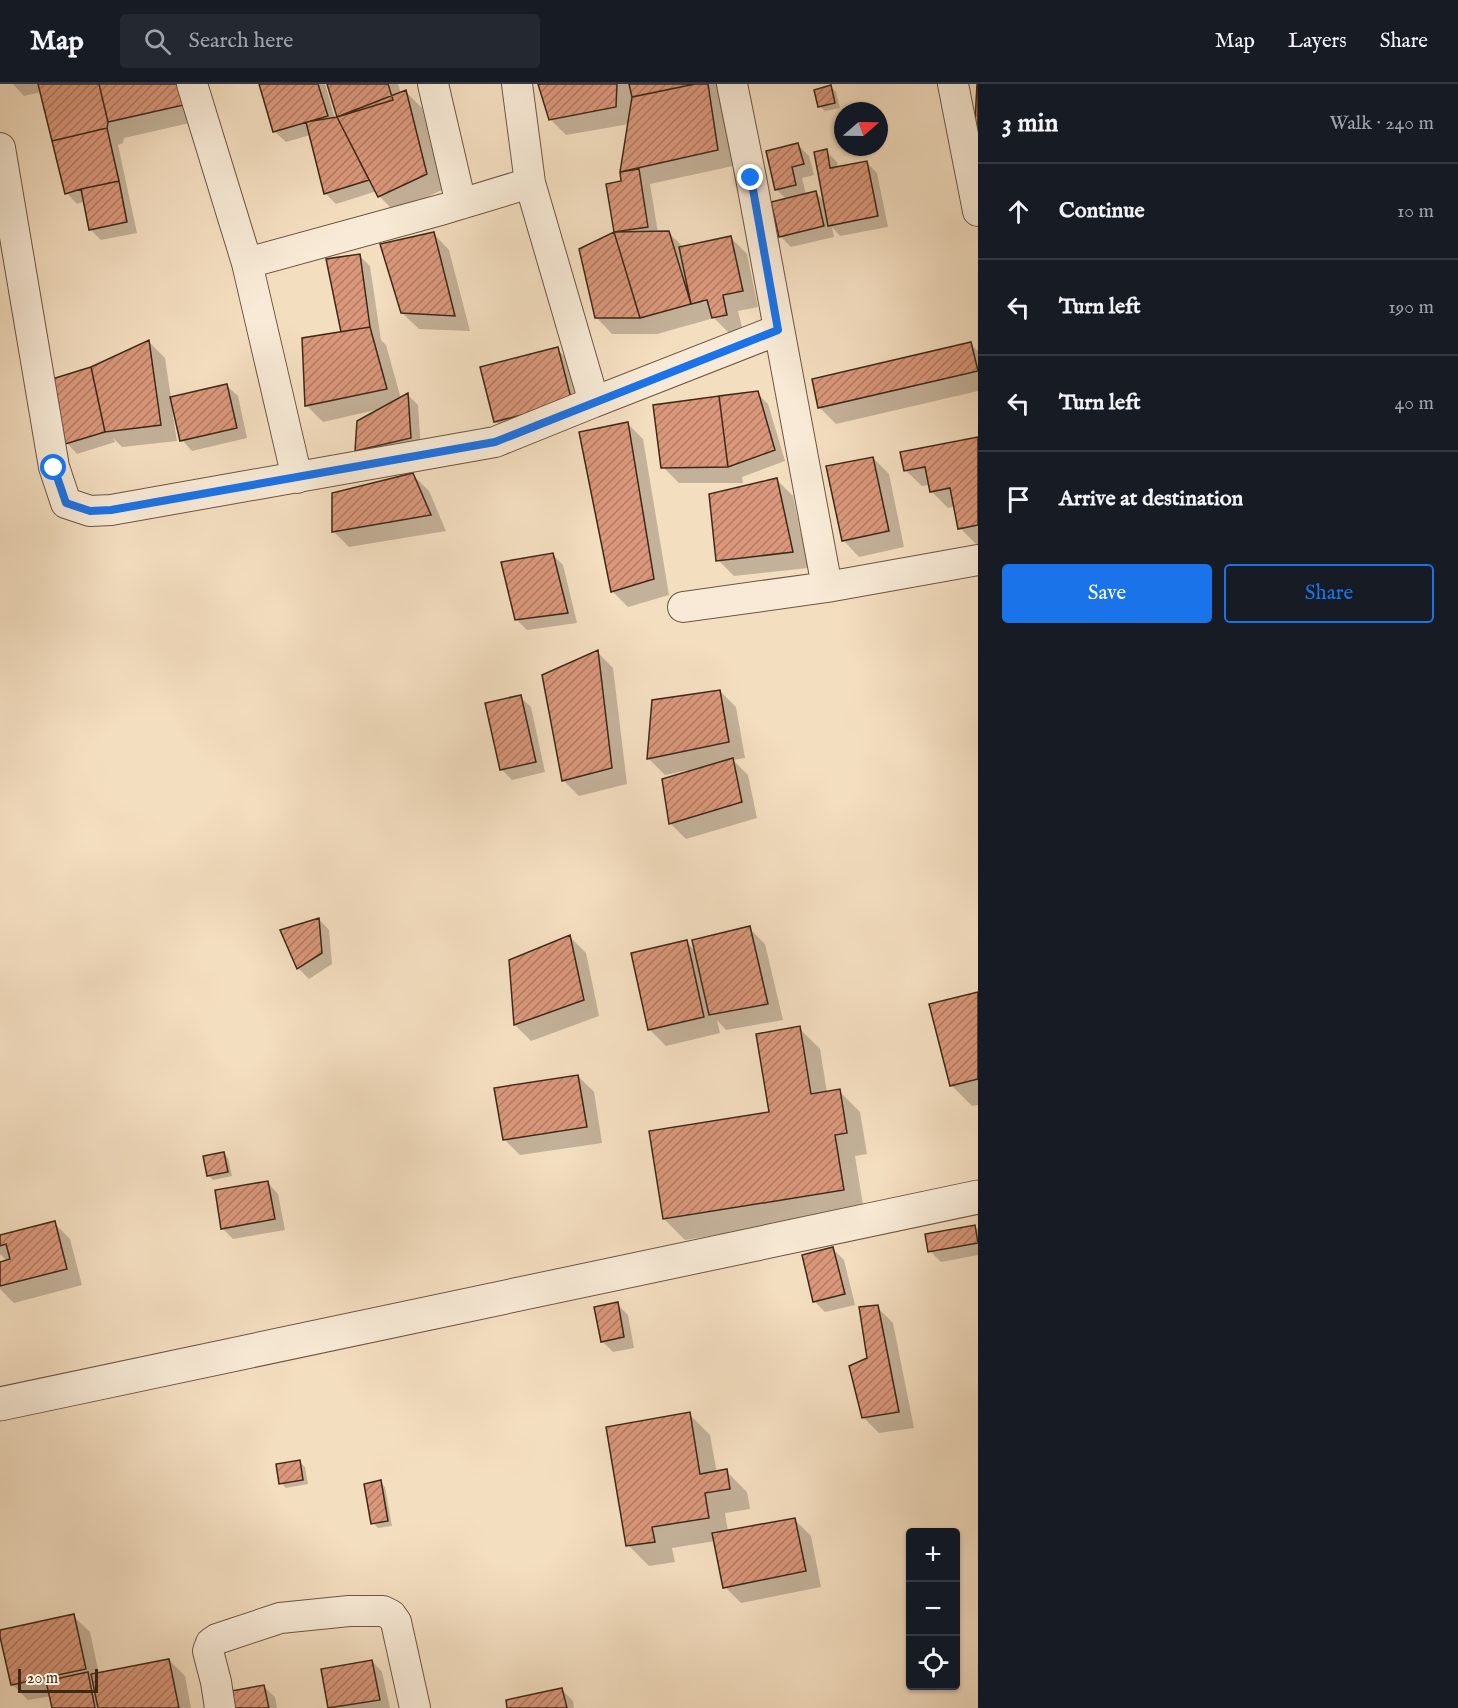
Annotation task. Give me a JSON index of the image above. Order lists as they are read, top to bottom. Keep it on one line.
{"scale_bar":"20 m","north":"right","page":{"header":"Map","search":"Search here","nav":["Map","Layers","Share"],"heading":["3 min","Walk · 240 m"],"list":[["Continue","10 m"],["Turn left","190 m"],["Turn left","40 m"],"Arrive at destination"],"buttons":["Save","Share"],"map_buttons":["+","−"],"scale":"20 m"}}
